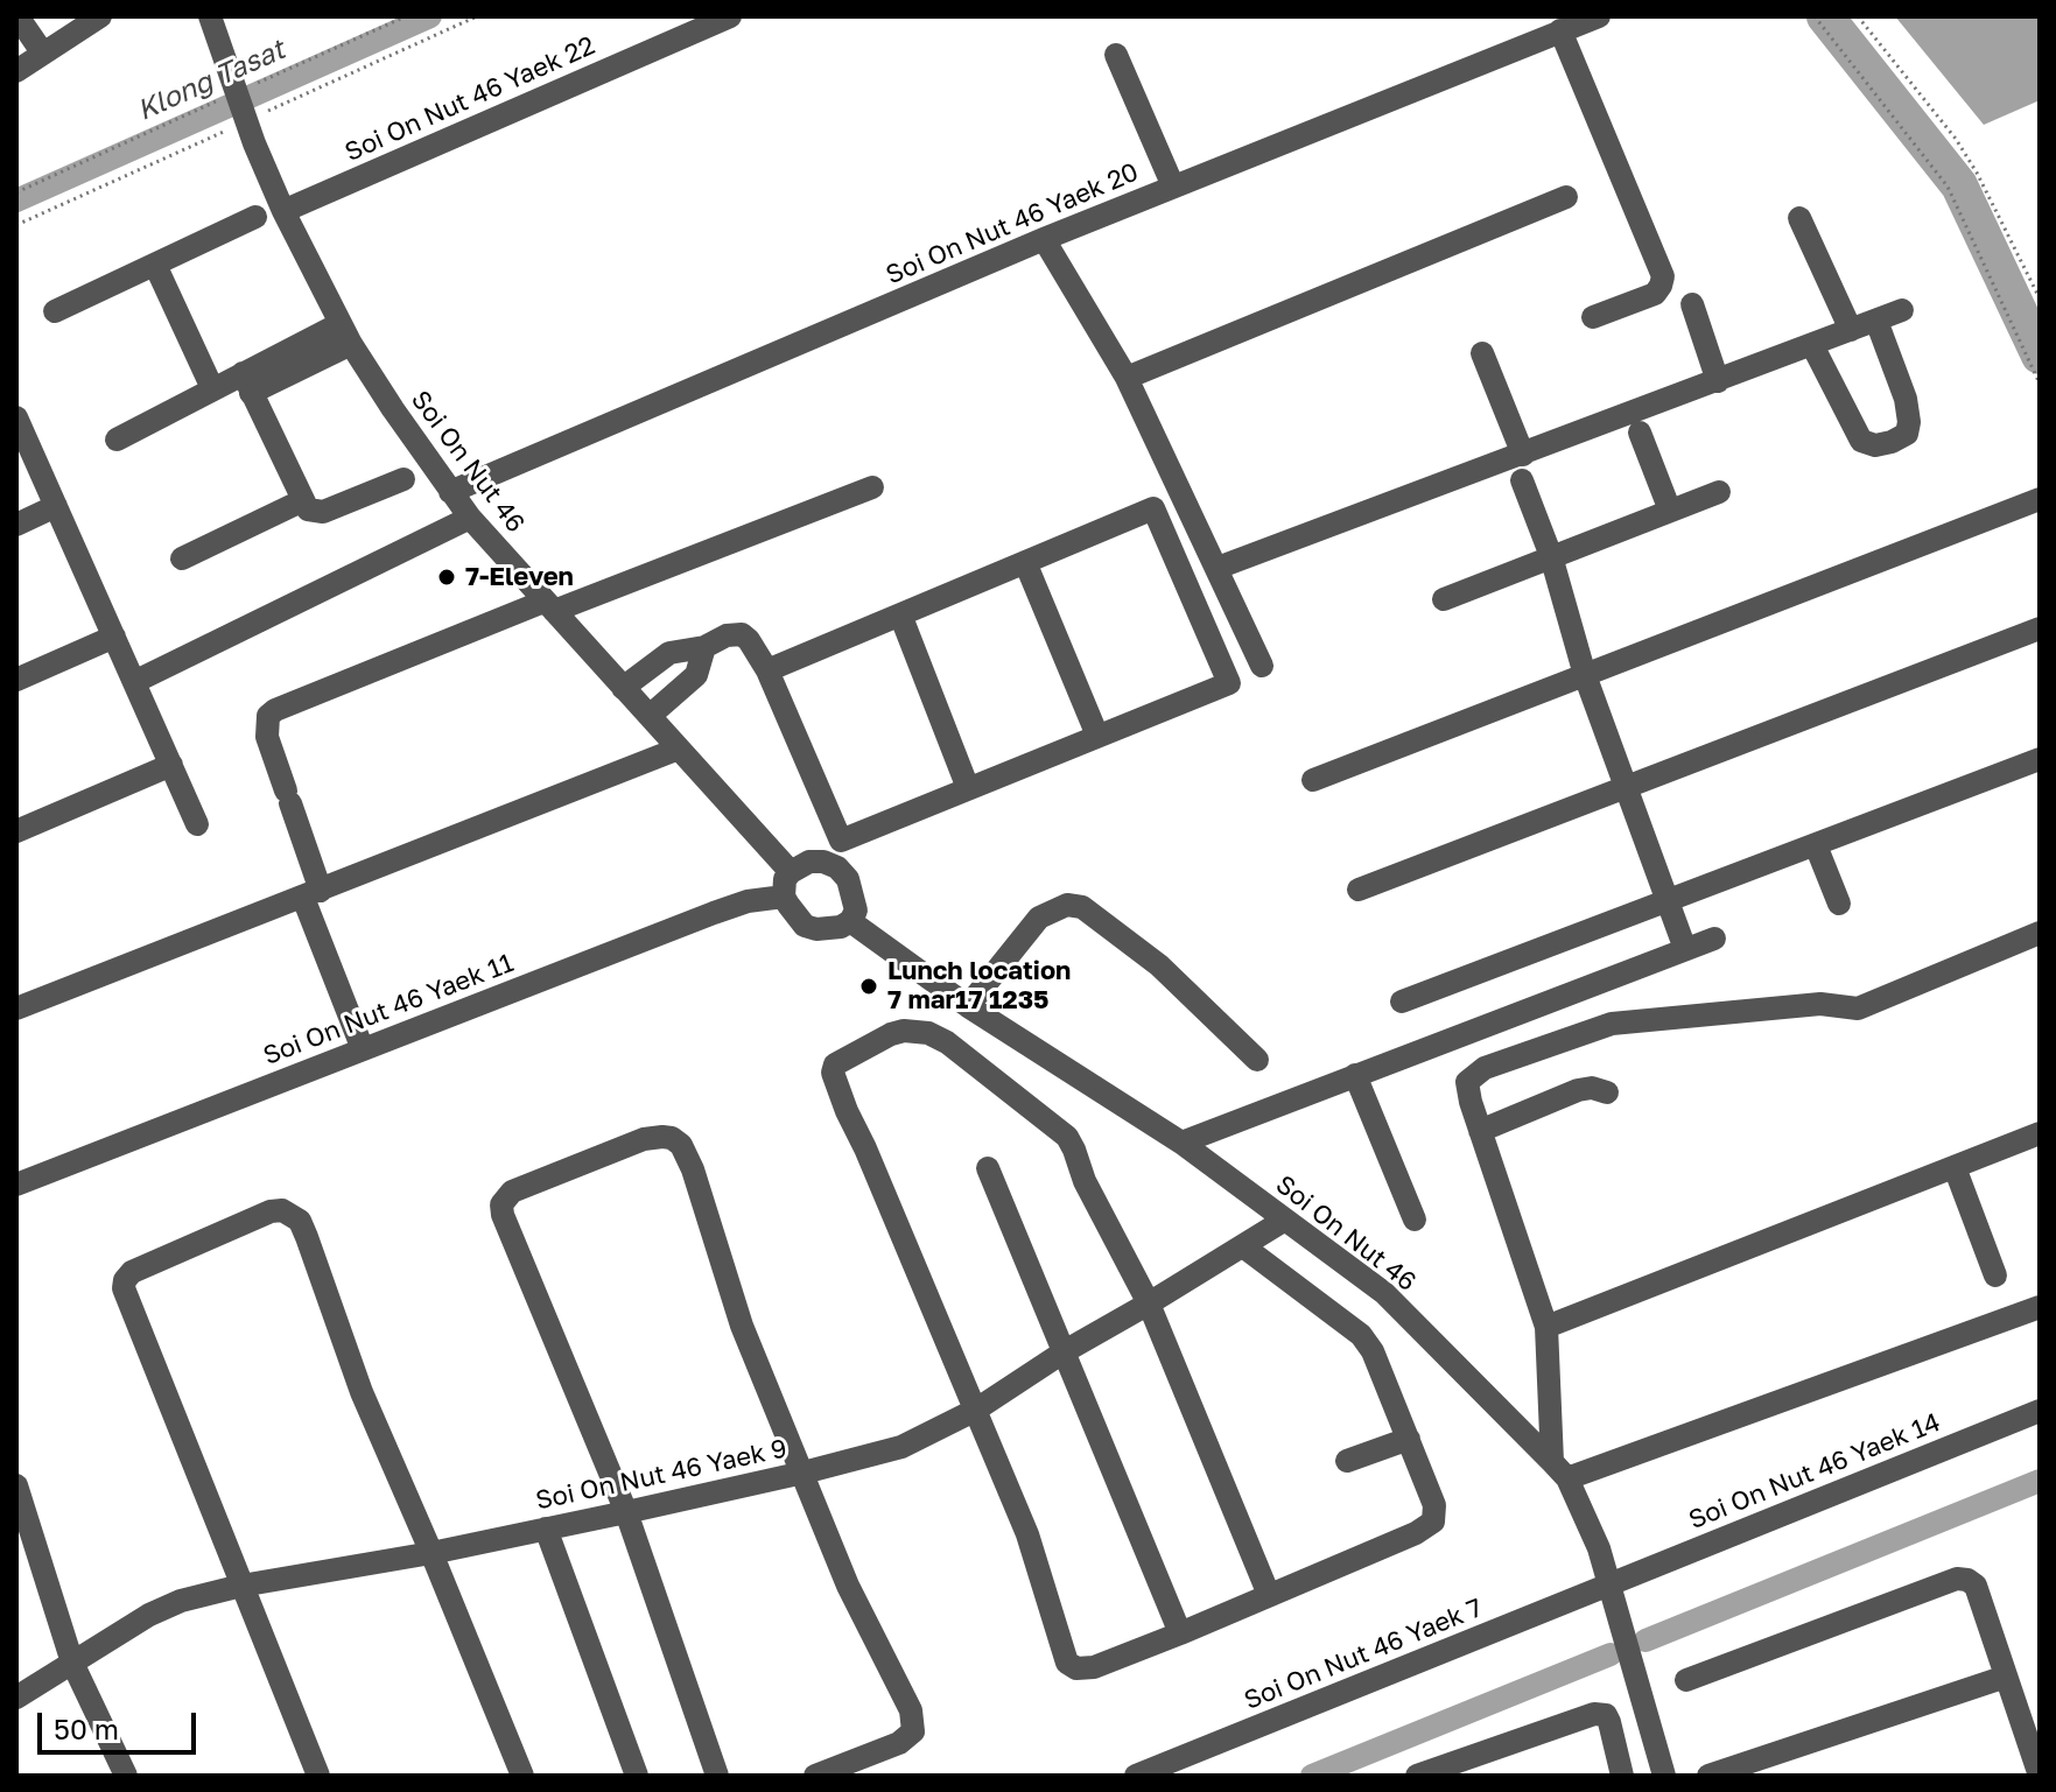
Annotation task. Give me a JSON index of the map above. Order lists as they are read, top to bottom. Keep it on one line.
{"streets":{"street":["Soi On Nut 46 Yaek 22","Soi On Nut 46 Yaek 20","Soi On Nut 46","Soi On Nut 46 Yaek 11","Soi On Nut 46 Yaek 14","Soi On Nut 46 Yaek 9","Soi On Nut 46 Yaek 7"]},"crossings":[["Soi On Nut 46 Yaek 22","Soi On Nut 46"],["Soi On Nut 46 Yaek 20","Soi On Nut 46"],["Soi On Nut 46","Soi On Nut 46 Yaek 11"],["Soi On Nut 46","Soi On Nut 46 Yaek 14"],["Soi On Nut 46","Soi On Nut 46 Yaek 9"],["Soi On Nut 46","Soi On Nut 46 Yaek 7"],["Soi On Nut 46 Yaek 14","Soi On Nut 46 Yaek 7"]],"water":["Klong Tasat"],"places":["7-Eleven","Lunch location 7 mar17 1235"],"scale_bar":"50 m"}
